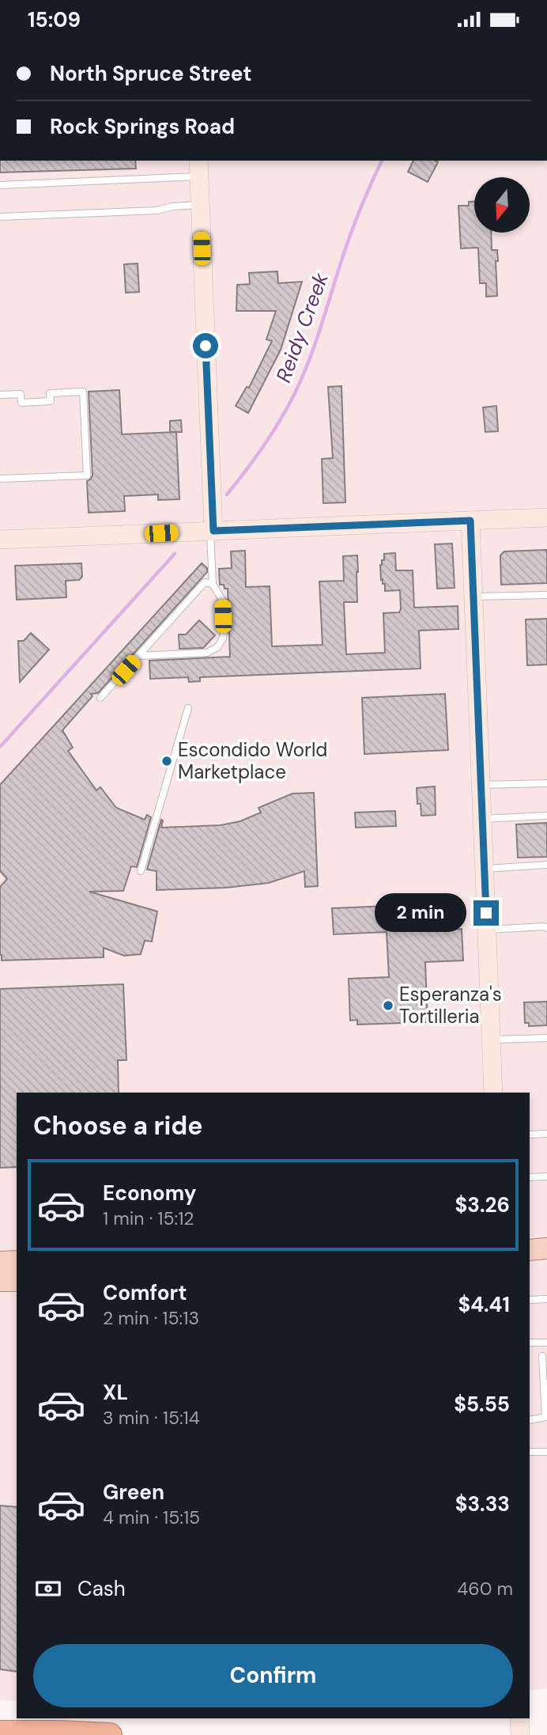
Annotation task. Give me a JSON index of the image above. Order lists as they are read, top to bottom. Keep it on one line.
{"water":["Reidy Creek"],"places":["Escondido World Marketplace","Esperanza's Tortilleria"],"north":"bottom","page":{"status":"15:09","banner":["North Spruce Street","Rock Springs Road"],"bubble":"2 min","heading":"Choose a ride","list":[{"name":"Economy","note":"1 min · 15:12","value":"$3.26"},{"name":"Comfort","note":"2 min · 15:13","value":"$4.41"},{"name":"XL","note":"3 min · 15:14","value":"$5.55"},{"name":"Green","note":"4 min · 15:15","value":"$3.33"}],"pay":["Cash","460 m"],"buttons":"Confirm"}}
